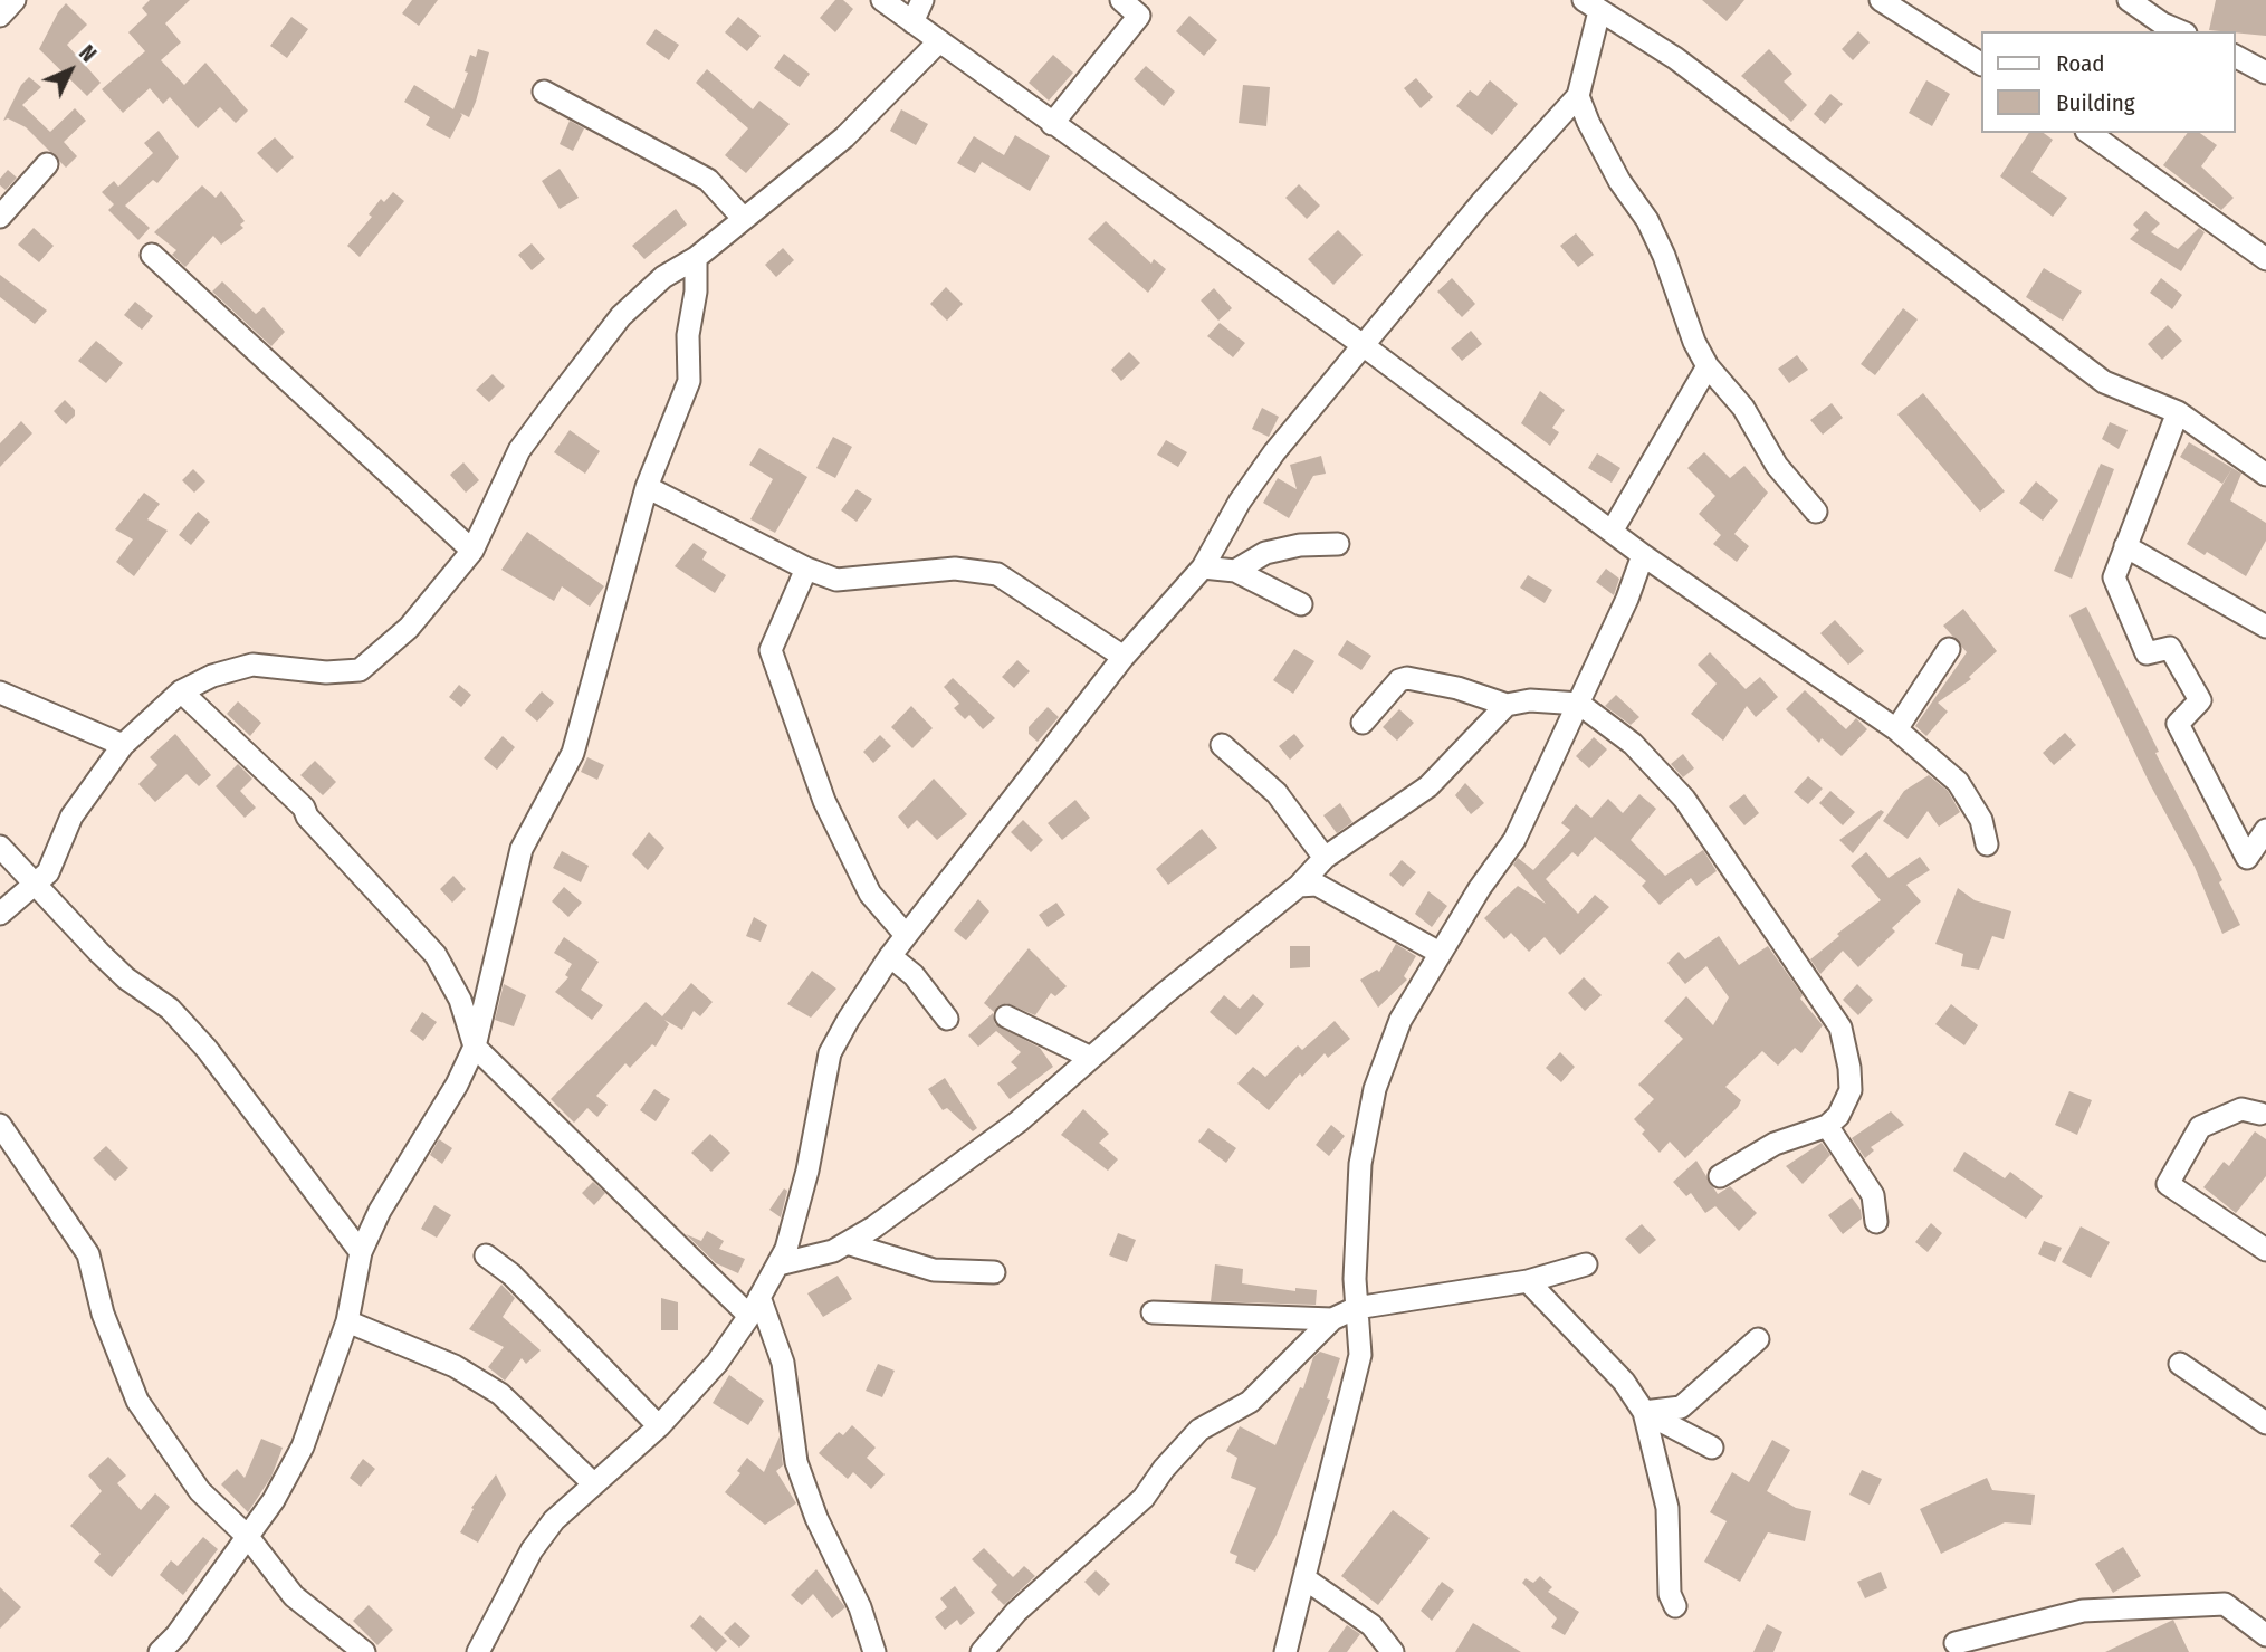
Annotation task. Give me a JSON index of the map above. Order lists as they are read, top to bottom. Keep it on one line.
{"legend":["Road","Building"],"north":"top right"}
